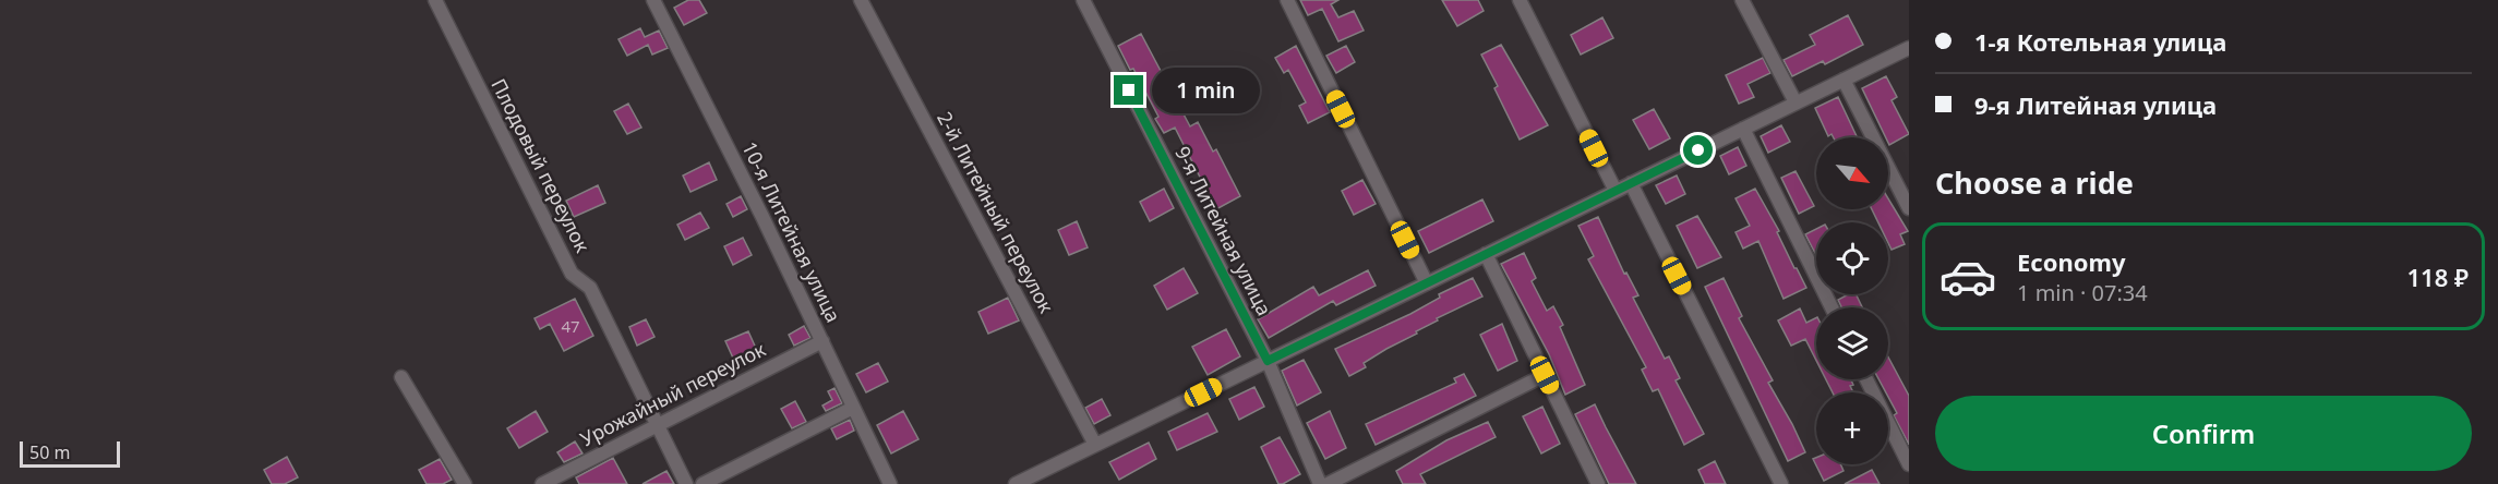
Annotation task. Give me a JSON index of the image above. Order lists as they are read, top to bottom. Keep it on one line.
{"streets":{"street":["Плодовый переулок","2-й Литейный переулок","9-я Литейная улица","10-я Литейная улица","Урожайный переулок"]},"crossings":[["Плодовый переулок","Урожайный переулок"],["10-я Литейная улица","Урожайный переулок"]],"house_numbers":["47"],"scale_bar":"50 m","north":"bottom right","page":{"banner":["1-я Котельная улица","9-я Литейная улица"],"bubble":"1 min","map_buttons":"+","heading":"Choose a ride","list":[{"name":"Economy","note":"1 min · 07:34","value":"118 ₽"}],"buttons":"Confirm","scale":"50 m"}}
